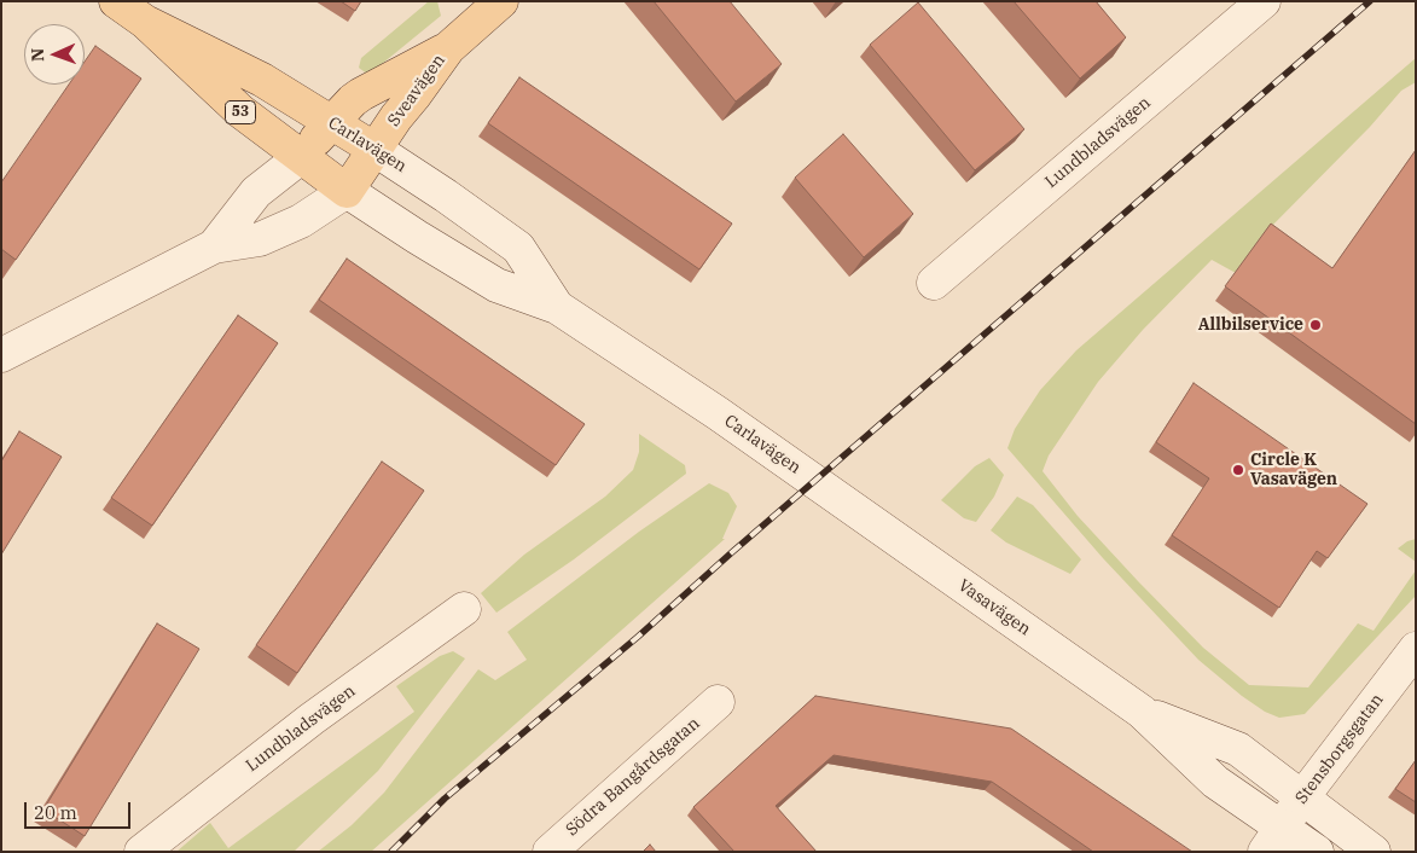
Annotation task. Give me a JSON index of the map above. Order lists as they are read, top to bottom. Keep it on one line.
{"streets":{"main road":["Sveavägen","53","Carlavägen"],"street":["Lundbladsvägen","Vasavägen","Stensborgsgatan","Södra Bangårdsgatan"]},"crossings":[["Sveavägen","Carlavägen"],["Carlavägen","Vasavägen"],["Vasavägen","Stensborgsgatan"]],"places":["Allbilservice","Circle K Vasavägen"],"scale_bar":"20 m","north":"left"}
